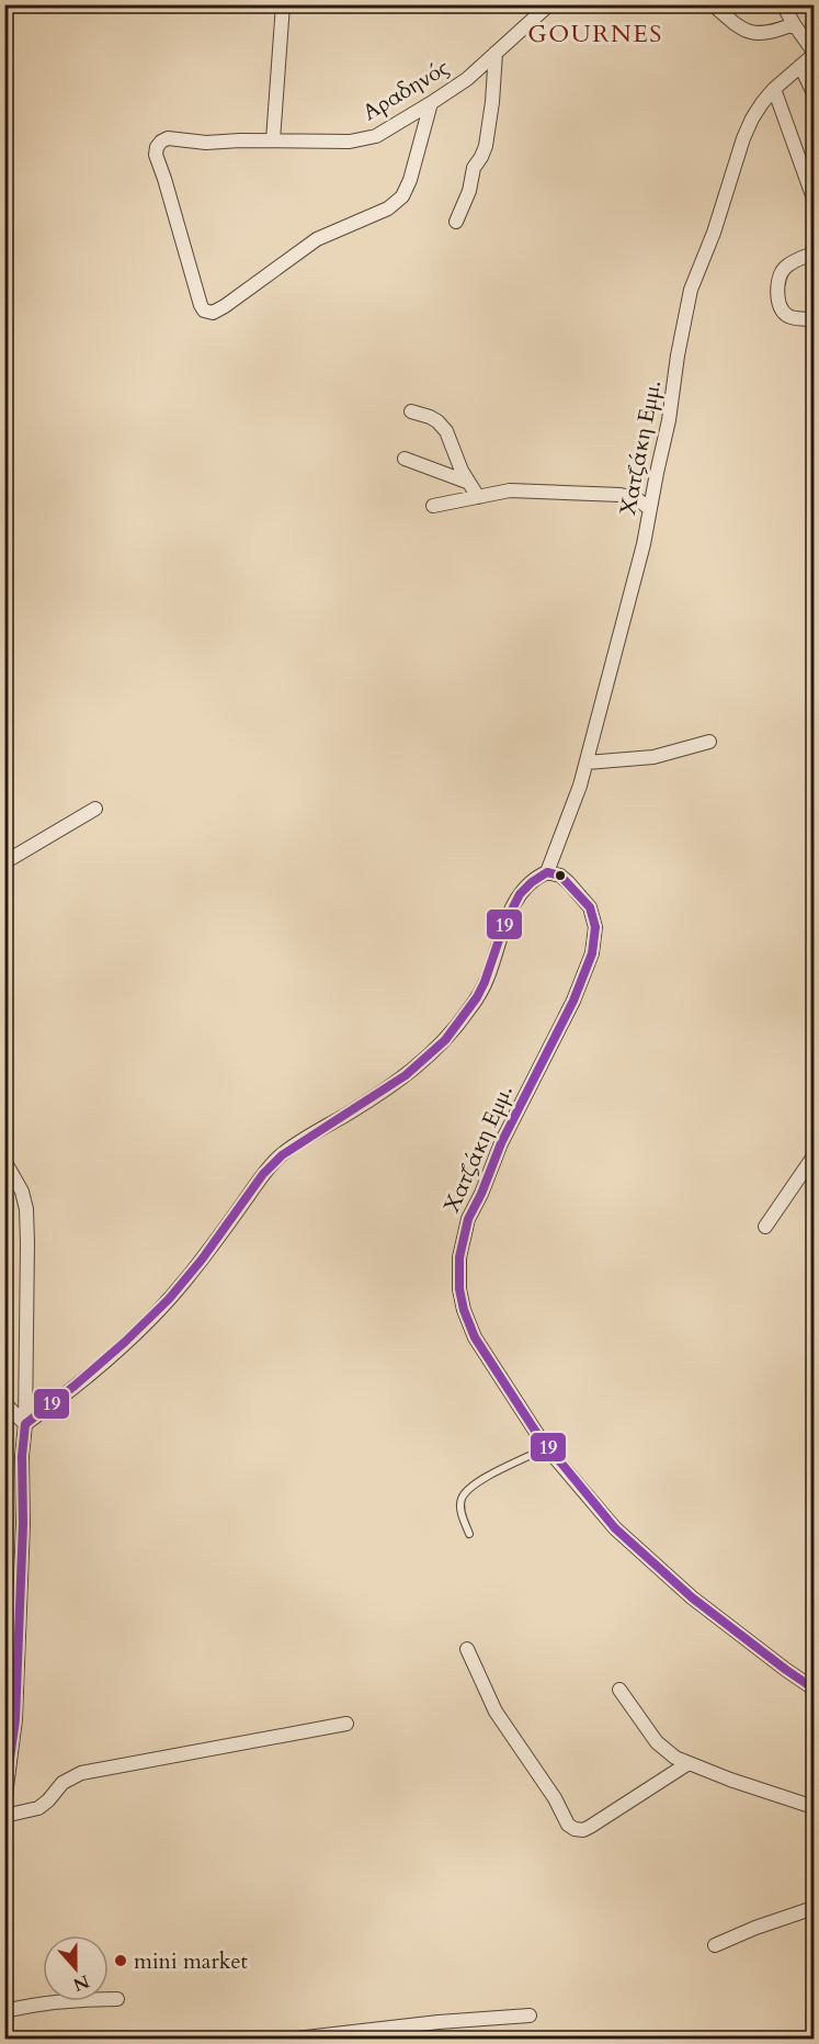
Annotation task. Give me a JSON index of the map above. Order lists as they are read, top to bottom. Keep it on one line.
{"streets":{"street":["Αραδηνός","Χατζάκη Εμμ."]},"districts":["GOURNES"],"places":["mini market"],"lines":["transit line 19"],"north":"bottom"}
